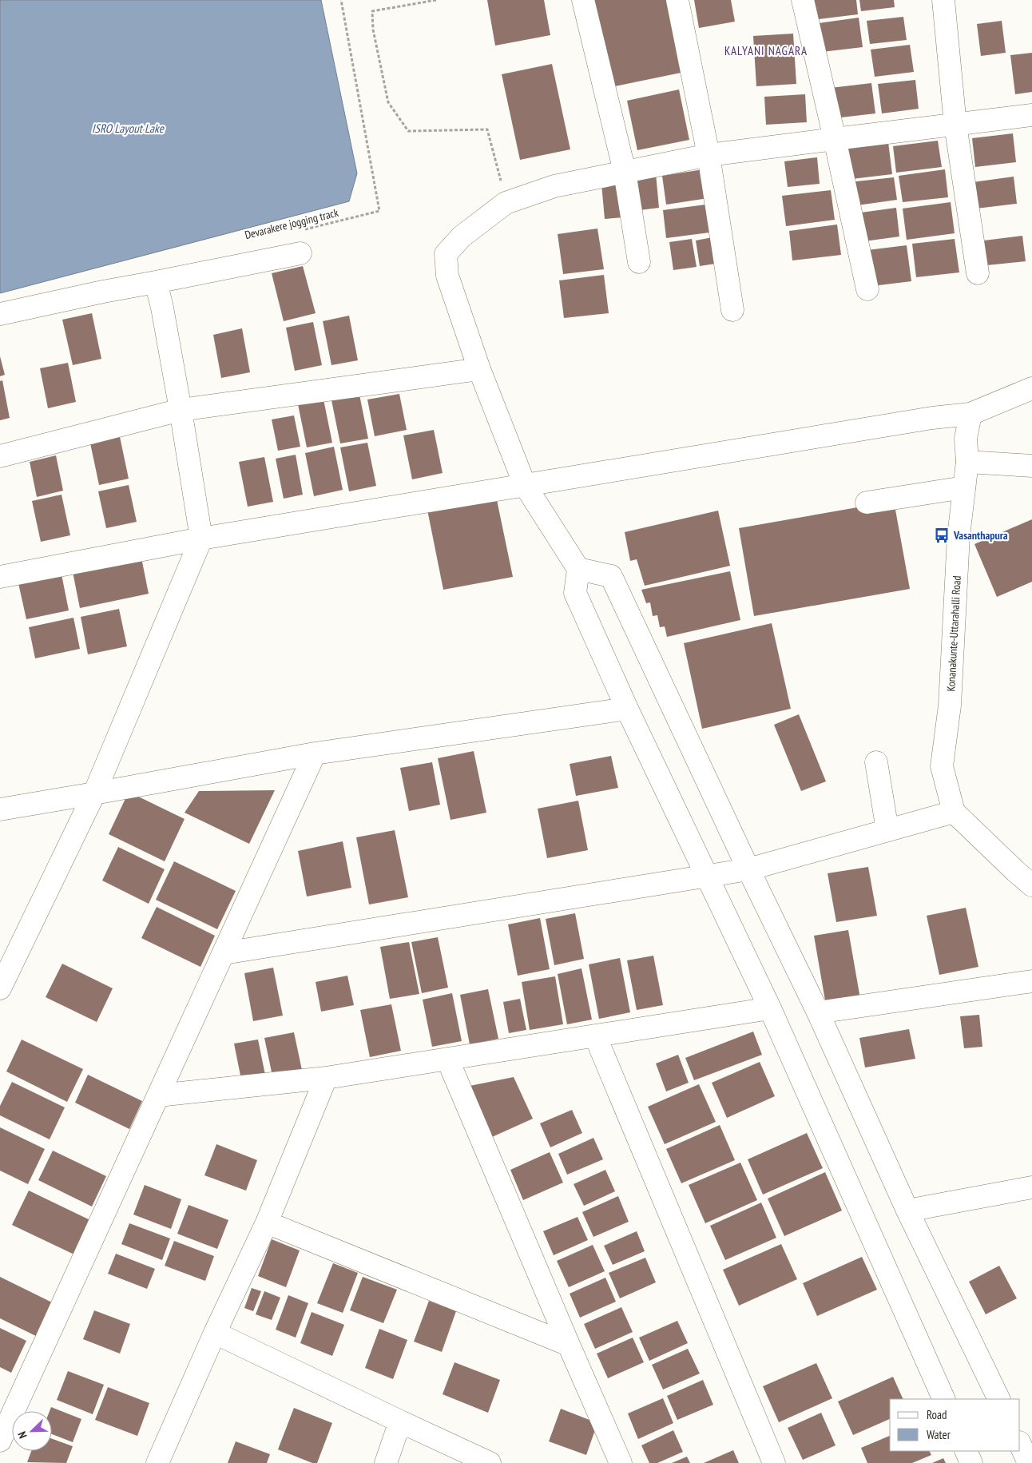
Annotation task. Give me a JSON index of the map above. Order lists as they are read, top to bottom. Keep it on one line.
{"streets":{"street":["Konanakunte-Uttarahalli Road"],"path":["Devarakere jogging track"]},"districts":["KALYANI NAGARA"],"water":["ISRO Layout Lake"],"places":{"bus stop":["Vasanthapura"]},"legend":["Road","Water"],"north":"bottom left"}
